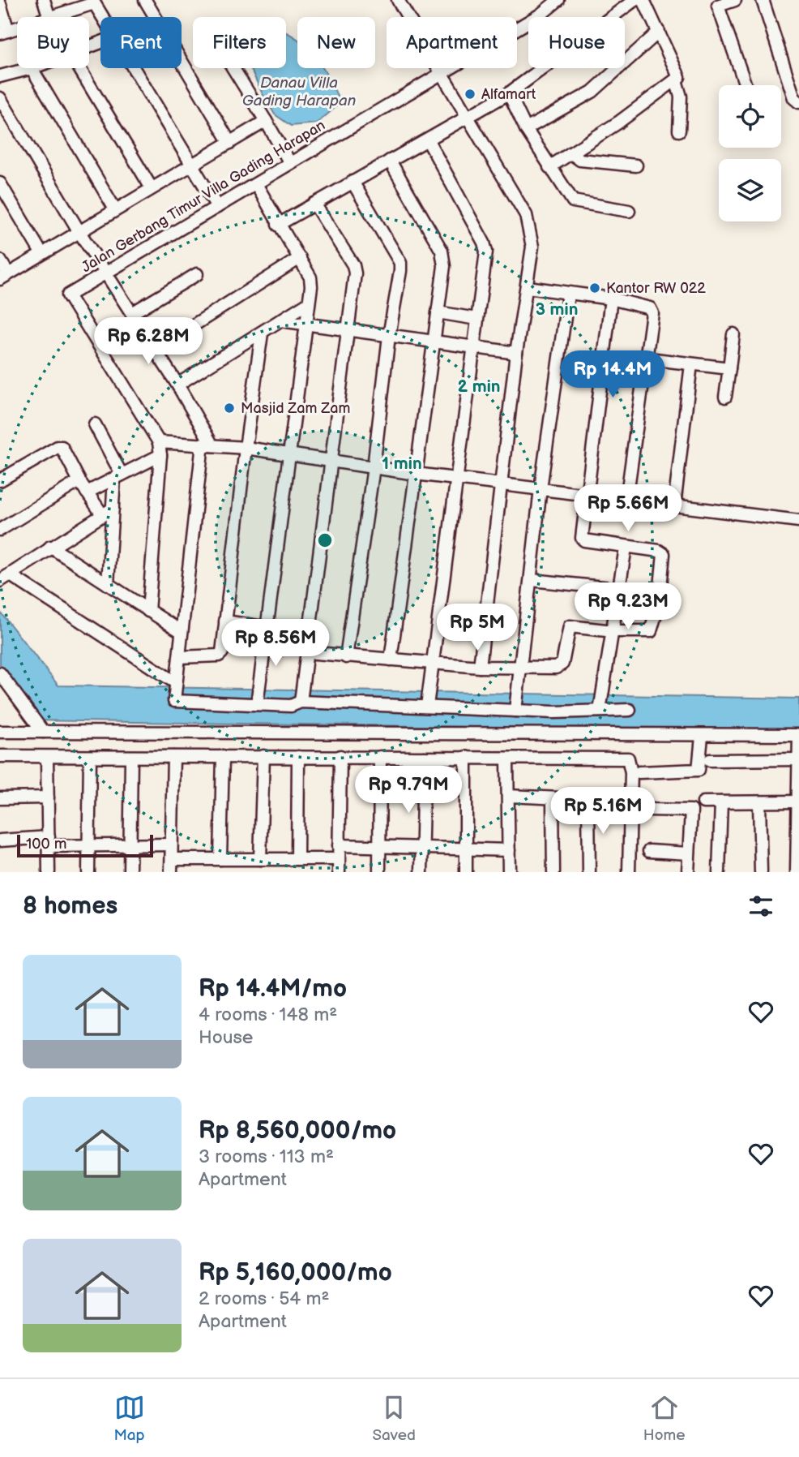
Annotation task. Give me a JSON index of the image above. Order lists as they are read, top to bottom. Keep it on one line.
{"streets":{"street":["Jalan Gerbang Timur Villa Gading Harapan"]},"water":["Danau Villa Gading Harapan"],"places":["Alfamart","Kantor RW 022","Masjid Zam Zam"],"scale_bar":"100 m","page":{"chip":["Buy","Rent","Filters","New","Apartment","House"],"price":["Rp 6.28M","Rp 14.4M","Rp 5.66M","Rp 9.23M","Rp 5M","Rp 8.56M","Rp 9.79M","Rp 5.16M"],"scale":"100 m","heading":"8 homes","list":[{"name":"Rp 14.4M/mo","note":"4 rooms · 148 m² · House"},{"name":"Rp 8,560,000/mo","note":"3 rooms · 113 m² · Apartment"},{"name":"Rp 5,160,000/mo","note":"2 rooms · 54 m² · Apartment"}],"tabs":["Map","Saved","Home"]},"rings":["3 min","2 min","1 min"]}
